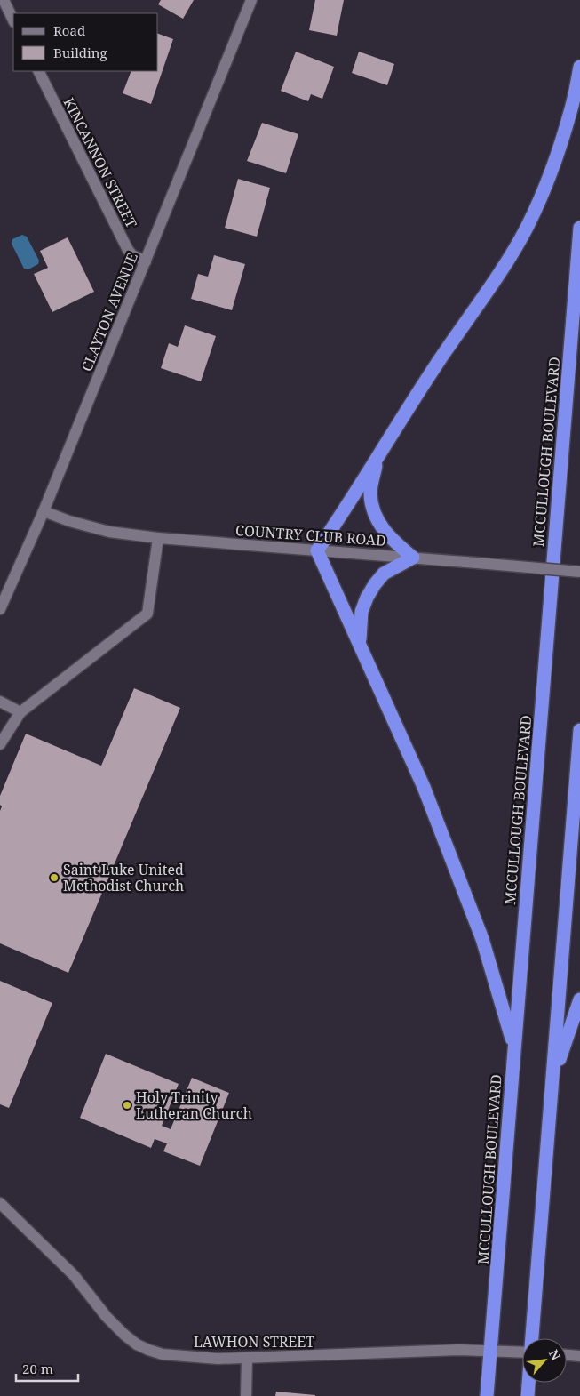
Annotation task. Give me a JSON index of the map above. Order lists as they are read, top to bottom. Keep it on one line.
{"streets":{"highway":["MCCULLOUGH BOULEVARD"],"street":["KINCANNON STREET","CLAYTON AVENUE","COUNTRY CLUB ROAD","LAWHON STREET"]},"crossings":[["KINCANNON STREET","CLAYTON AVENUE"],["CLAYTON AVENUE","COUNTRY CLUB ROAD"],["MCCULLOUGH BOULEVARD","LAWHON STREET"]],"places":["Saint Luke United Methodist Church","Holy Trinity Lutheran Church"],"legend":["Road","Building"],"scale_bar":"20 m","north":"top right"}
